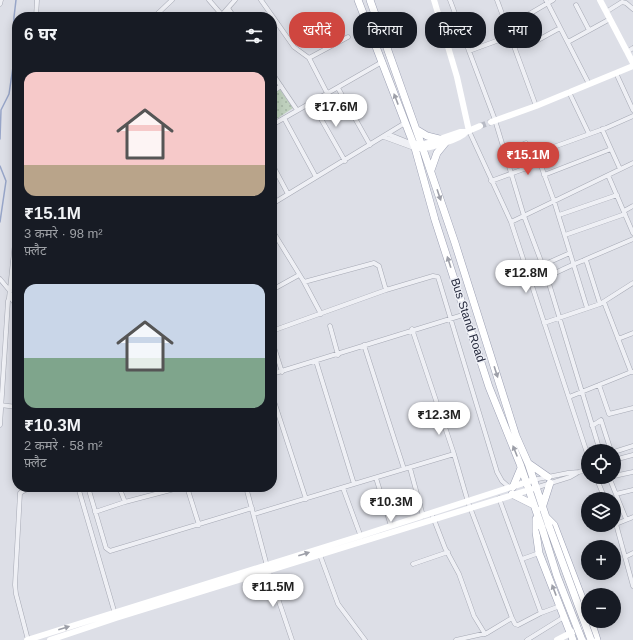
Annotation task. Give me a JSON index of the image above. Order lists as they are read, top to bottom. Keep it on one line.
{"streets":{"main road":["Bus Stand Road"]},"page":{"chip":["खरीदें","किराया","फ़िल्टर","नया"],"heading":"6 घर","list":[{"name":"₹15.1M","note":"3 कमरे · 98 m² · फ़्लैट"},{"name":"₹10.3M","note":"2 कमरे · 58 m² · फ़्लैट"}],"price":["₹17.6M","₹15.1M","₹12.8M","₹12.3M","₹10.3M","₹11.5M"],"map_buttons":["+","−"]}}
